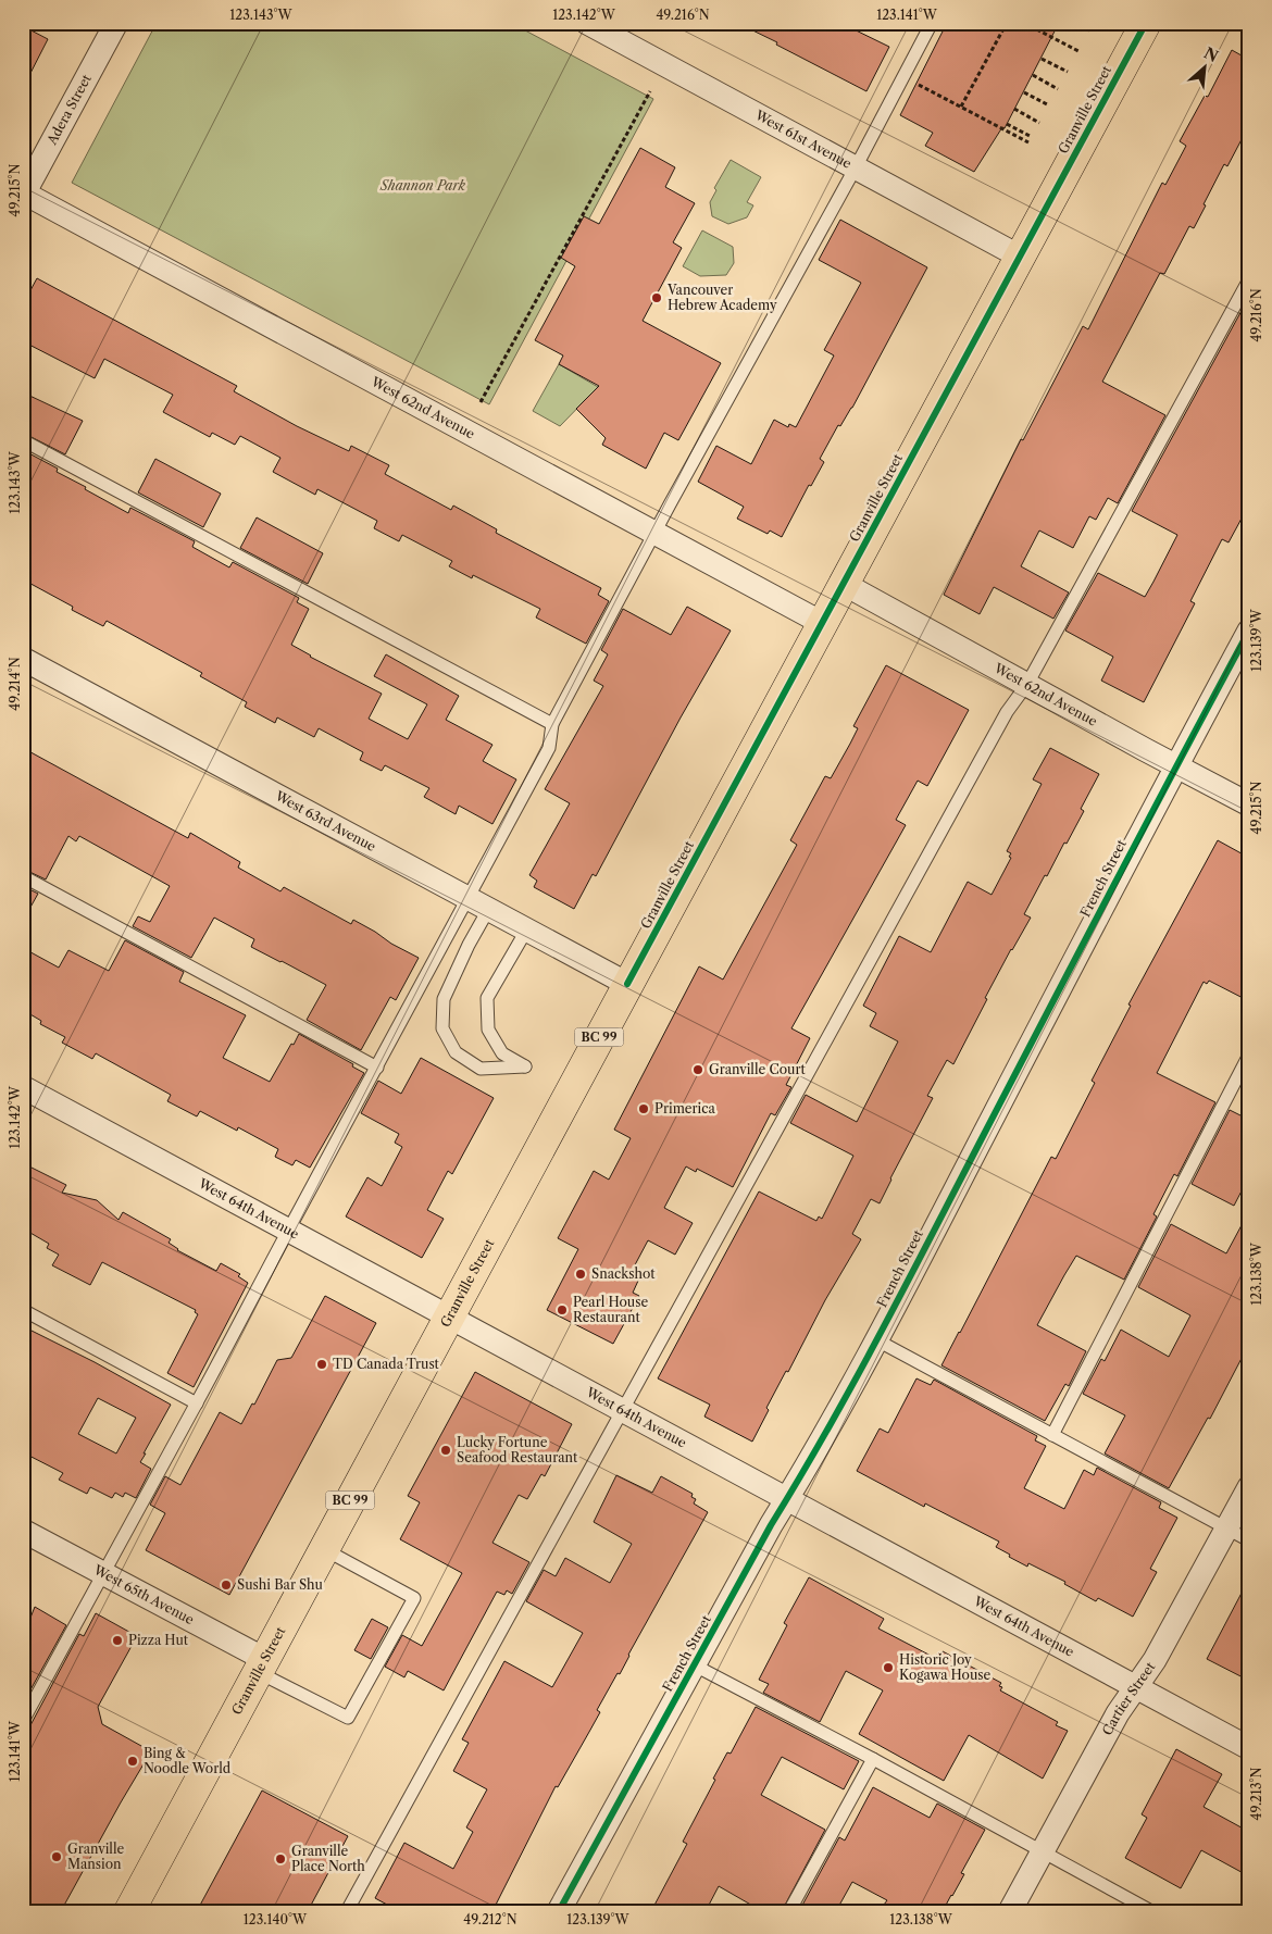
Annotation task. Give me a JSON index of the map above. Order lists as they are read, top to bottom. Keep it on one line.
{"streets":{"highway":["Granville Street","BC 99"],"street":["Adera Street","West 61st Avenue","West 62nd Avenue","West 63rd Avenue","French Street","West 64th Avenue","West 65th Avenue","Cartier Street"]},"crossings":[["Adera Street","West 62nd Avenue"],["Granville Street","West 61st Avenue"],["Granville Street","West 62nd Avenue"],["Granville Street","West 63rd Avenue"],["Granville Street","West 64th Avenue"],["Granville Street","West 65th Avenue"],["West 62nd Avenue","French Street"],["French Street","West 64th Avenue"],["West 64th Avenue","Cartier Street"]],"parks":["Shannon Park"],"places":["Vancouver Hebrew Academy","Granville Court","Primerica","Snackshot","Pearl House Restaurant","TD Canada Trust","Lucky Fortune Seafood Restaurant","Sushi Bar Shu","Pizza Hut","Historic Joy Kogawa House","Bing & Noodle World","Granville Mansion","Granville Place North"],"north":"top right","coordinates":["123.143°W","123.142°W","49.216°N","123.141°W","49.215°N","123.139°W","49.214°N","123.138°W","49.213°N","123.140°W","49.212°N"]}
